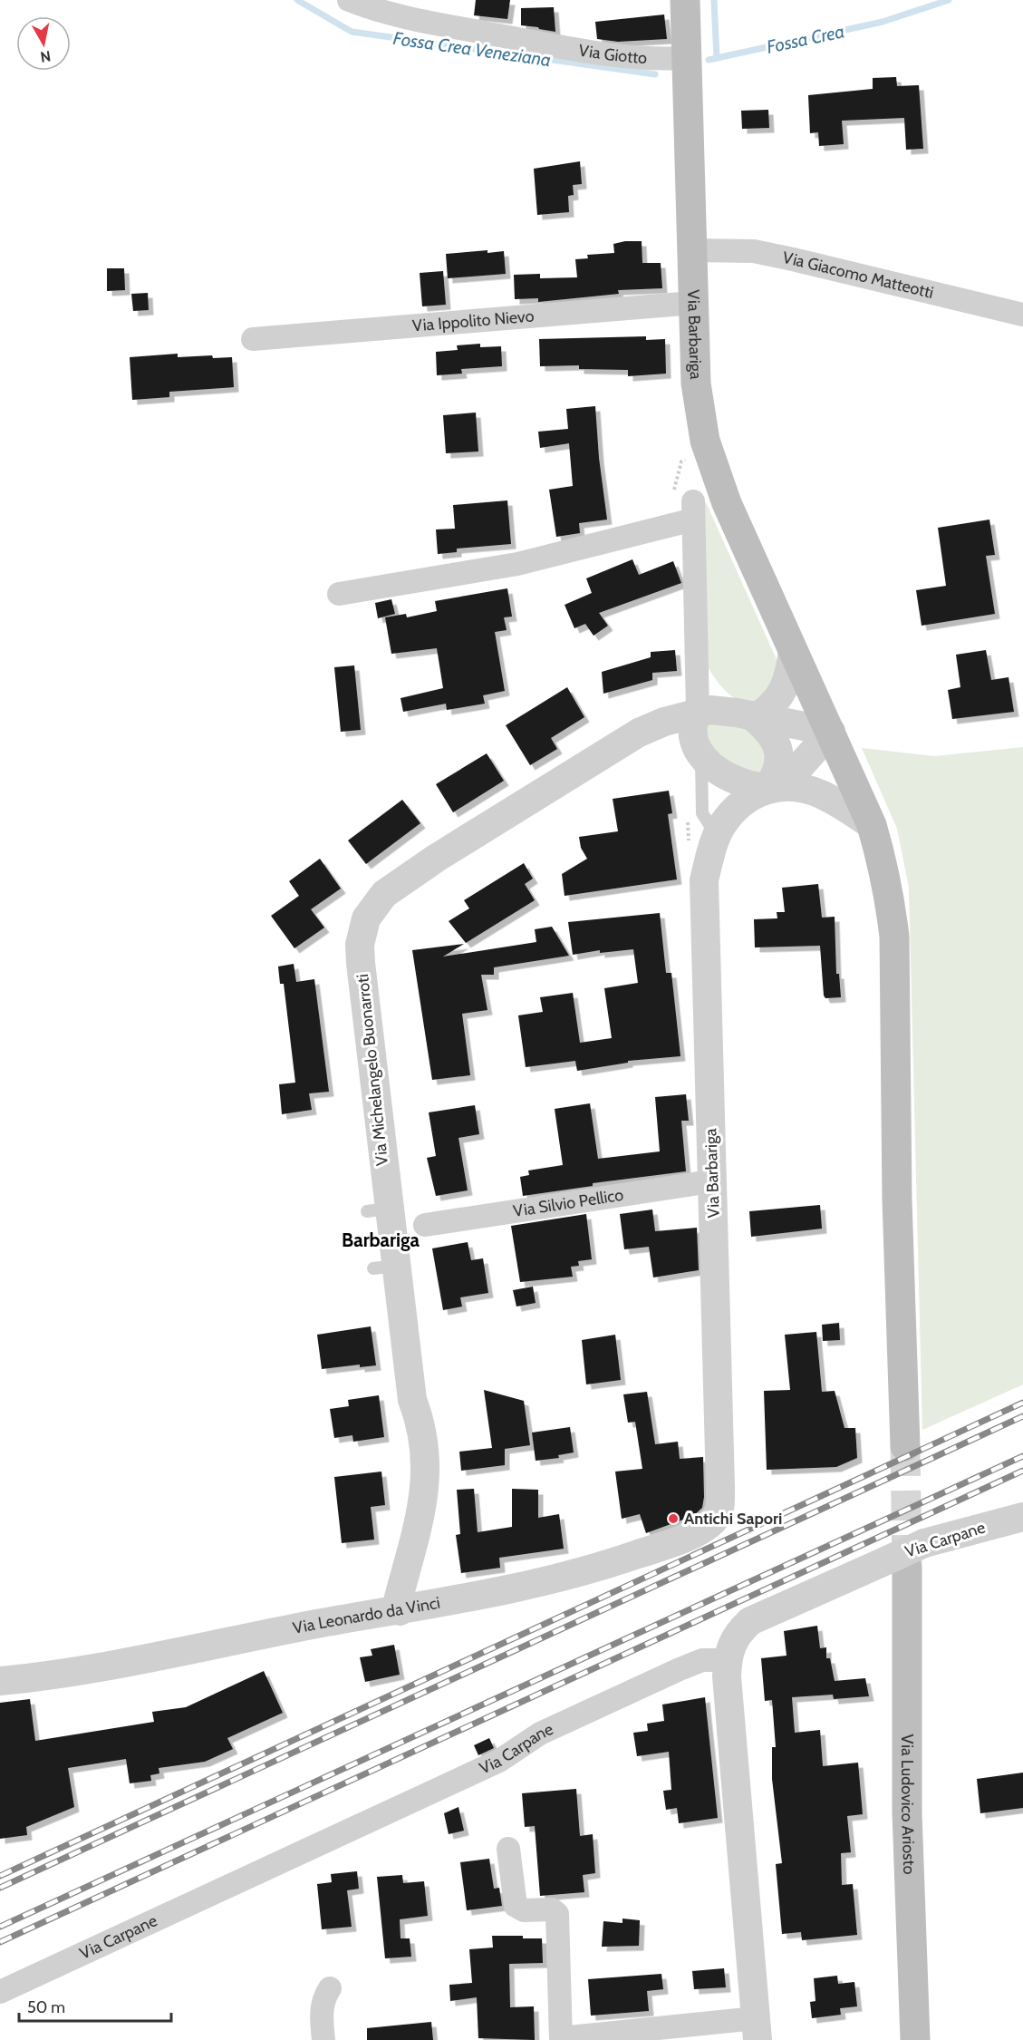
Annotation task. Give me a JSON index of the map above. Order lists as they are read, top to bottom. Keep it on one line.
{"streets":{"main road":["Via Barbariga","Via Ludovico Ariosto"],"street":["Via Giotto","Via Giacomo Matteotti","Via Ippolito Nievo","Via Michelangelo Buonarroti","Via Silvio Pellico","Via Carpane","Via Leonardo da Vinci"]},"crossings":[["Via Giotto","Via Barbariga"],["Via Giacomo Matteotti","Via Barbariga"],["Via Ippolito Nievo","Via Barbariga"],["Via Barbariga","Via Silvio Pellico"],["Via Barbariga","Via Leonardo da Vinci"],["Via Michelangelo Buonarroti","Via Leonardo da Vinci"],["Via Carpane","Via Ludovico Ariosto"]],"districts":["Barbariga"],"water":["Fossa Crea","Fossa Crea Veneziana"],"places":["Antichi Sapori"],"scale_bar":"50 m","north":"bottom"}
